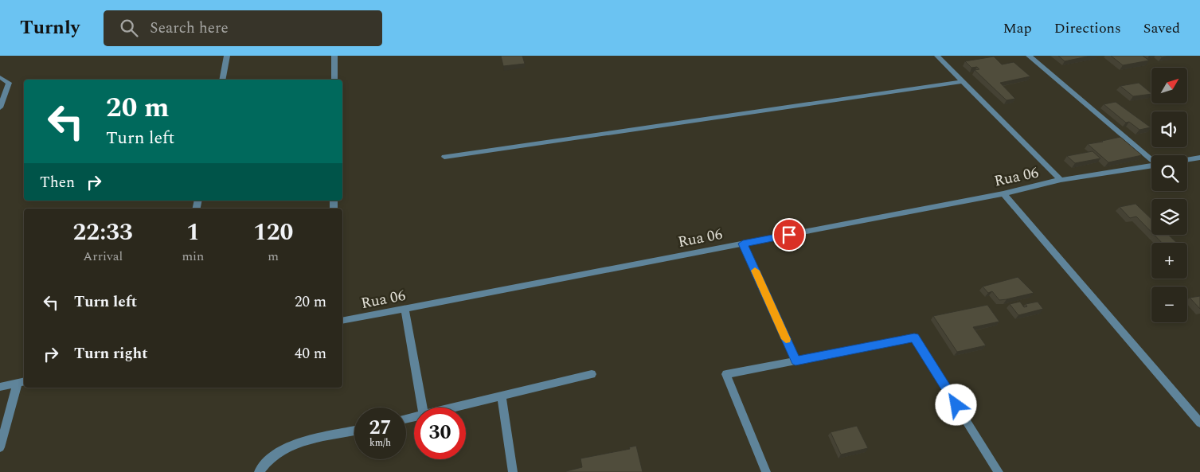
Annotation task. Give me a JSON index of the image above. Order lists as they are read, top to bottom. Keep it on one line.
{"streets":{"street":["Rua 06"]},"north":"top right","page":{"header":"Turnly","search":"Search here","nav":["Map","Directions","Saved"],"map_buttons":["+","−"],"turn":["20 m","Turn left"],"then":"Then","eta":["22:33","Arrival","1","min","120","m"],"list":[{"name":"Turn left","value":"20 m"},{"name":"Turn right","value":"40 m"}],"speed":"27 km/h","limit":"30"}}
